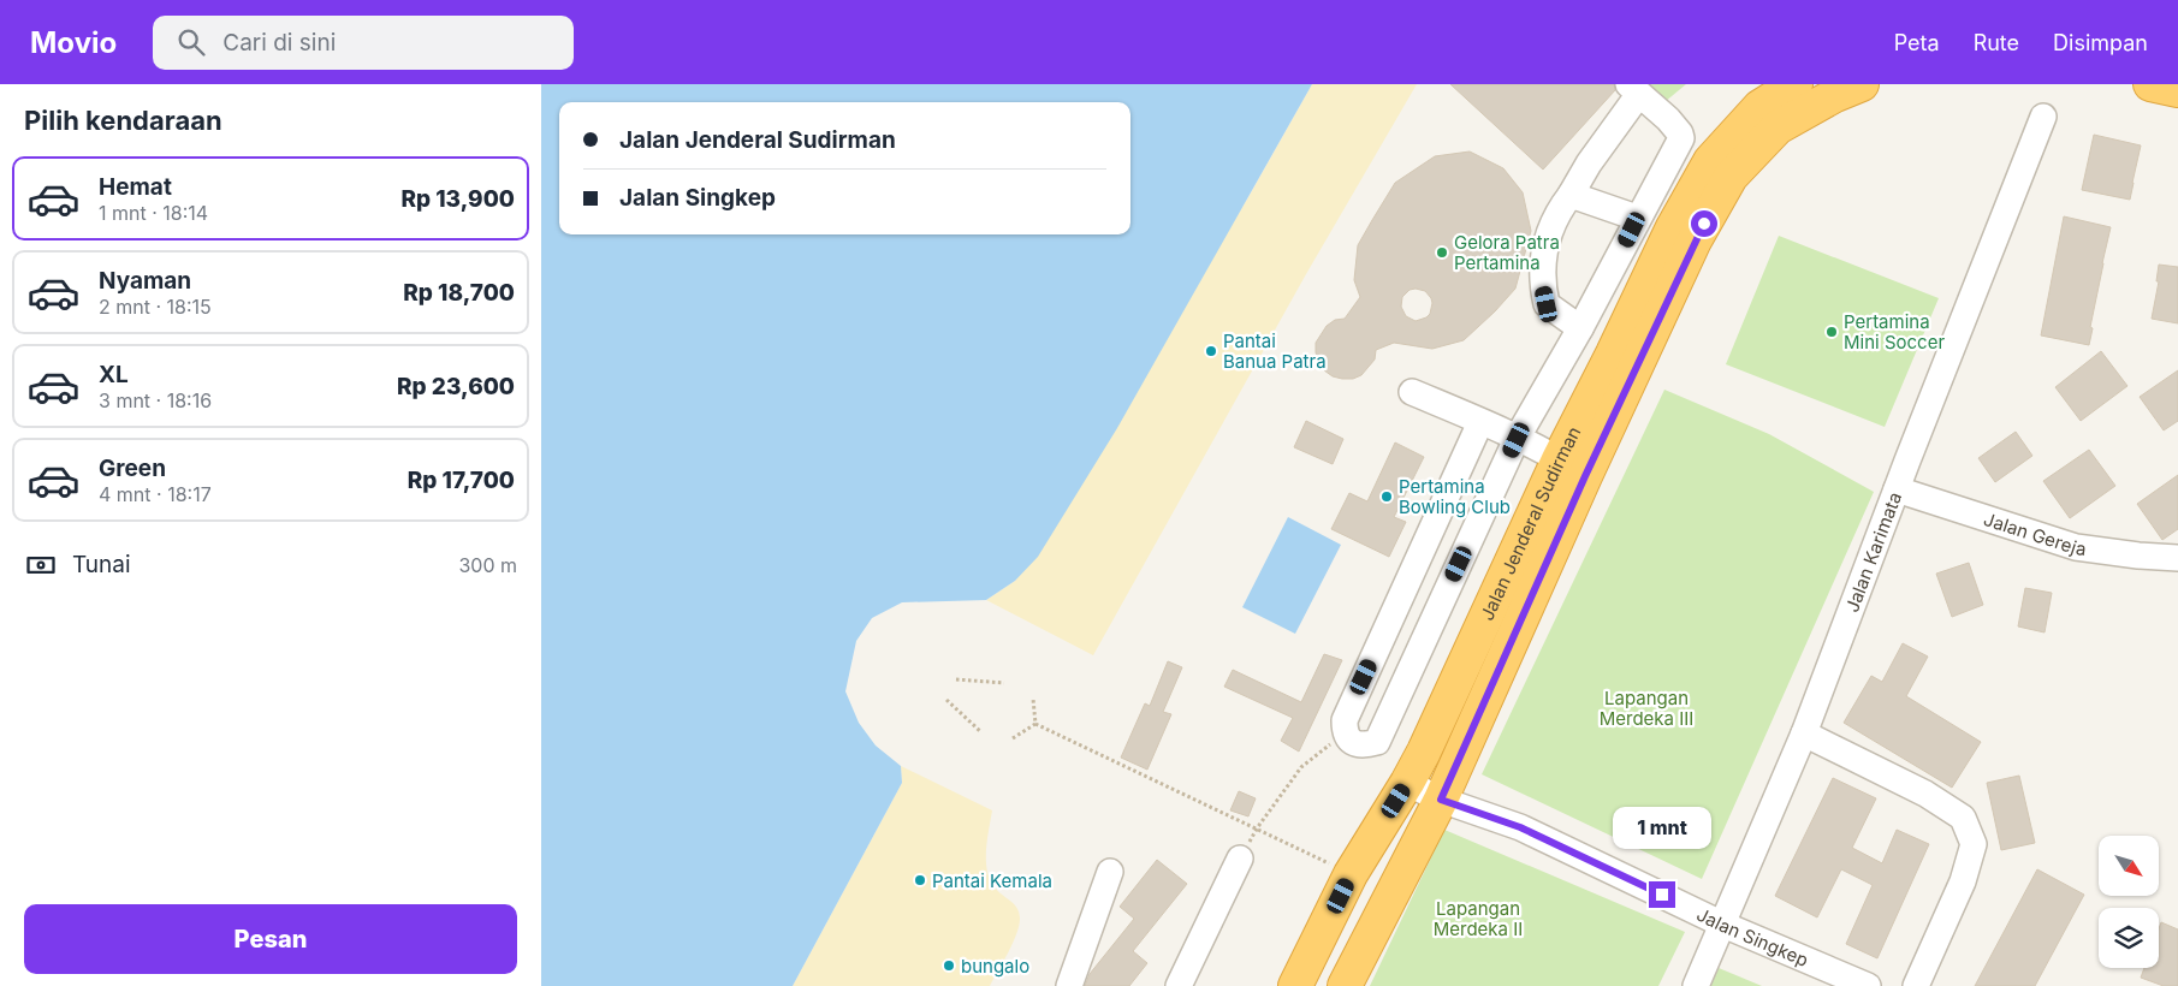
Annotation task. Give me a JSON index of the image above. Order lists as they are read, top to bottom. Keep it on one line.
{"streets":{"highway":["Jalan Jenderal Sudirman"],"street":["Jalan Gereja","Jalan Karimata","Jalan Singkep"]},"crossings":[["Jalan Jenderal Sudirman","Jalan Singkep"],["Jalan Gereja","Jalan Karimata"],["Jalan Karimata","Jalan Singkep"]],"parks":["Lapangan Merdeka III","Lapangan Merdeka II"],"places":["Gelora Patra Pertamina","Pertamina Mini Soccer","Pantai Banua Patra","Pertamina Bowling Club","Pantai Kemala","bungalo"],"north":"bottom right","page":{"header":"Movio","search":"Cari di sini","nav":["Peta","Rute","Disimpan"],"heading":"Pilih kendaraan","banner":["Jalan Jenderal Sudirman","Jalan Singkep"],"list":[{"name":"Hemat","note":"1 mnt · 18:14","value":"Rp 13,900"},{"name":"Nyaman","note":"2 mnt · 18:15","value":"Rp 18,700"},{"name":"XL","note":"3 mnt · 18:16","value":"Rp 23,600"},{"name":"Green","note":"4 mnt · 18:17","value":"Rp 17,700"}],"pay":["Tunai","300 m"],"bubble":"1 mnt","buttons":"Pesan"}}
